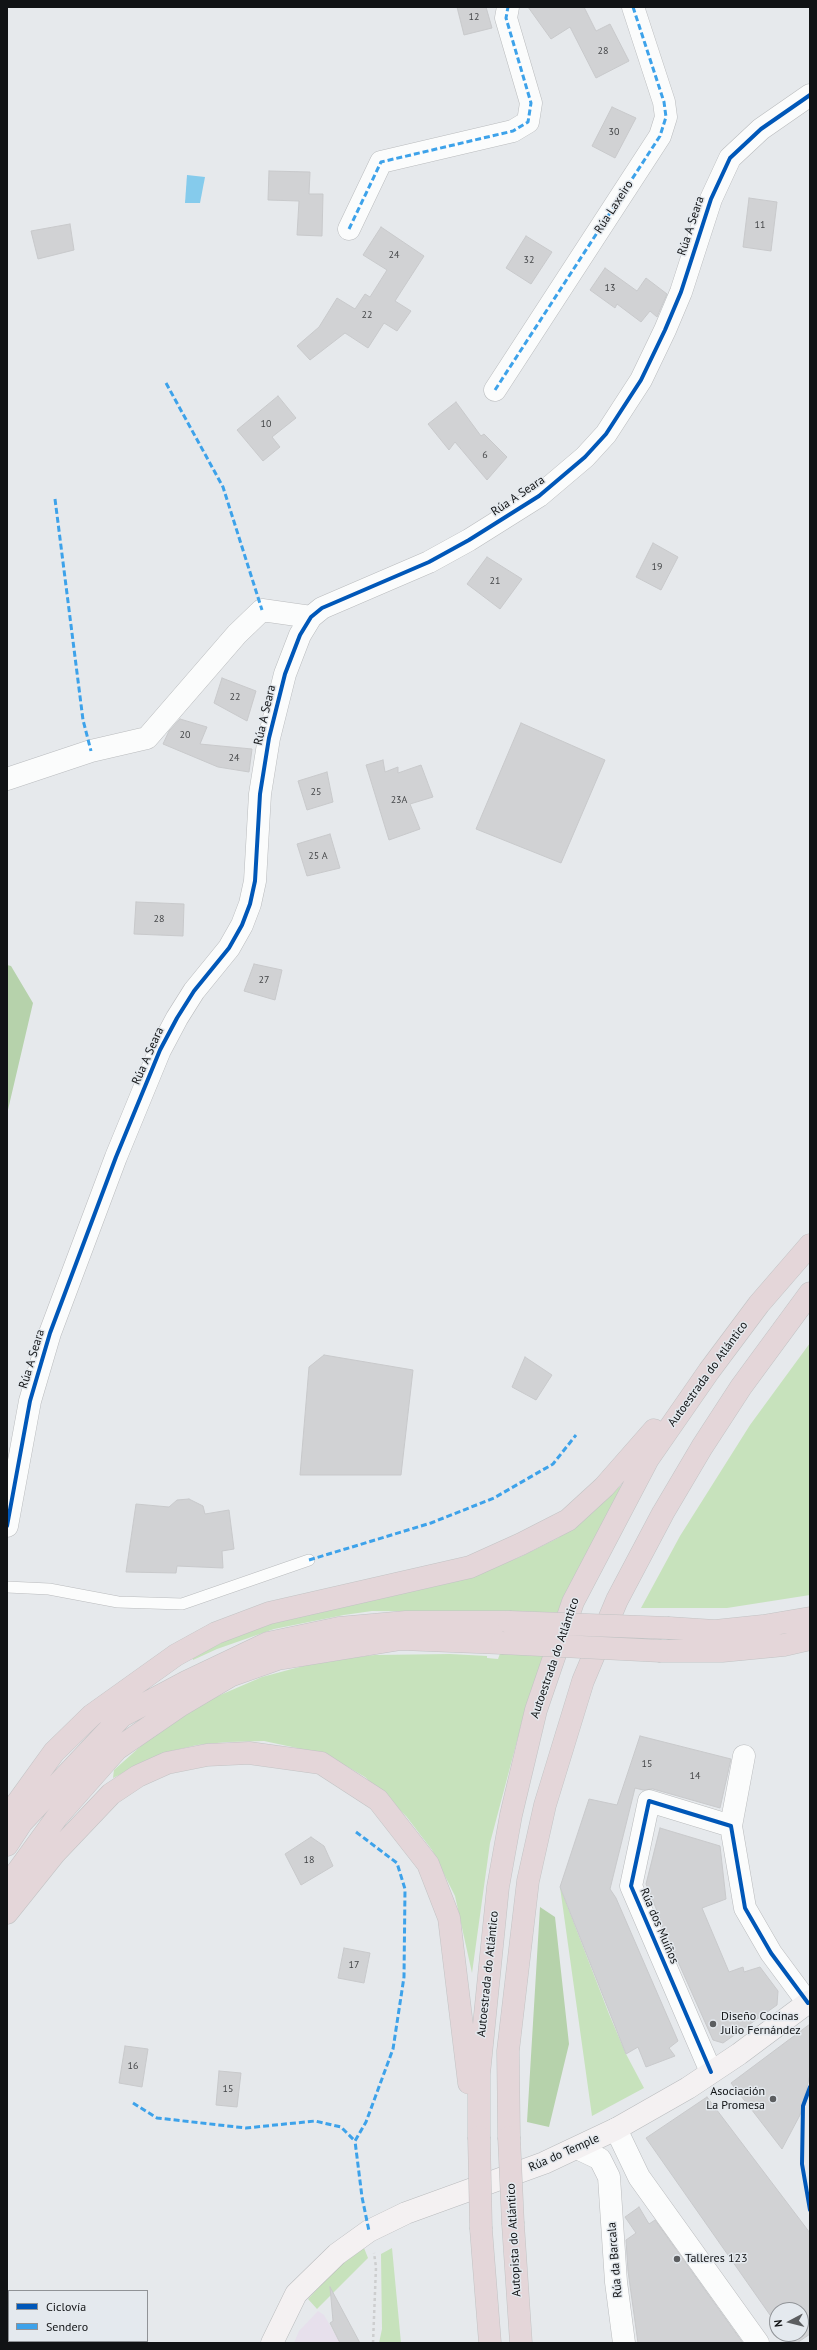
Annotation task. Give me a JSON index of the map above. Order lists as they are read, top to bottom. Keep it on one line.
{"streets":{"highway":["Autoestrada do Atlántico","Autopista do Atlántico"],"main road":["Rúa do Temple"],"street":["Rúa Laxeiro","Rúa A Seara","Rúa dos Muíños","Rúa da Barcala"]},"crossings":[["Rúa dos Muíños","Rúa do Temple"],["Rúa do Temple","Rúa da Barcala"]],"places":["Diseño Cocinas Julio Fernández","Asociación La Promesa","Talleres 123"],"house_numbers":["12","28","30","11","24","32","13","22","10","6","19","21","22","20","24","25","23A","25 A","28","27","15","14","18","17","16","15"],"legend":["Ciclovía","Sendero"],"north":"left"}
